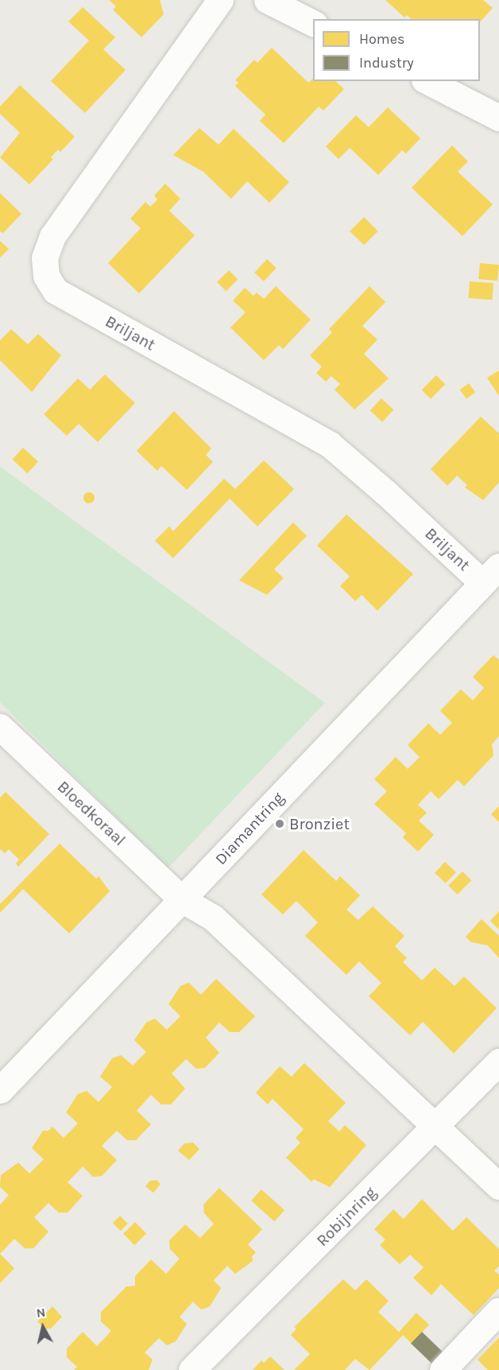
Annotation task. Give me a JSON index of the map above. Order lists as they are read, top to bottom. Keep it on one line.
{"streets":{"street":["Briljant","Bloedkoraal","Diamantring","Robijnring"]},"crossings":[["Briljant","Diamantring"],["Bloedkoraal","Diamantring"]],"places":["Bronziet"],"legend":["Homes","Industry"],"north":"top"}
